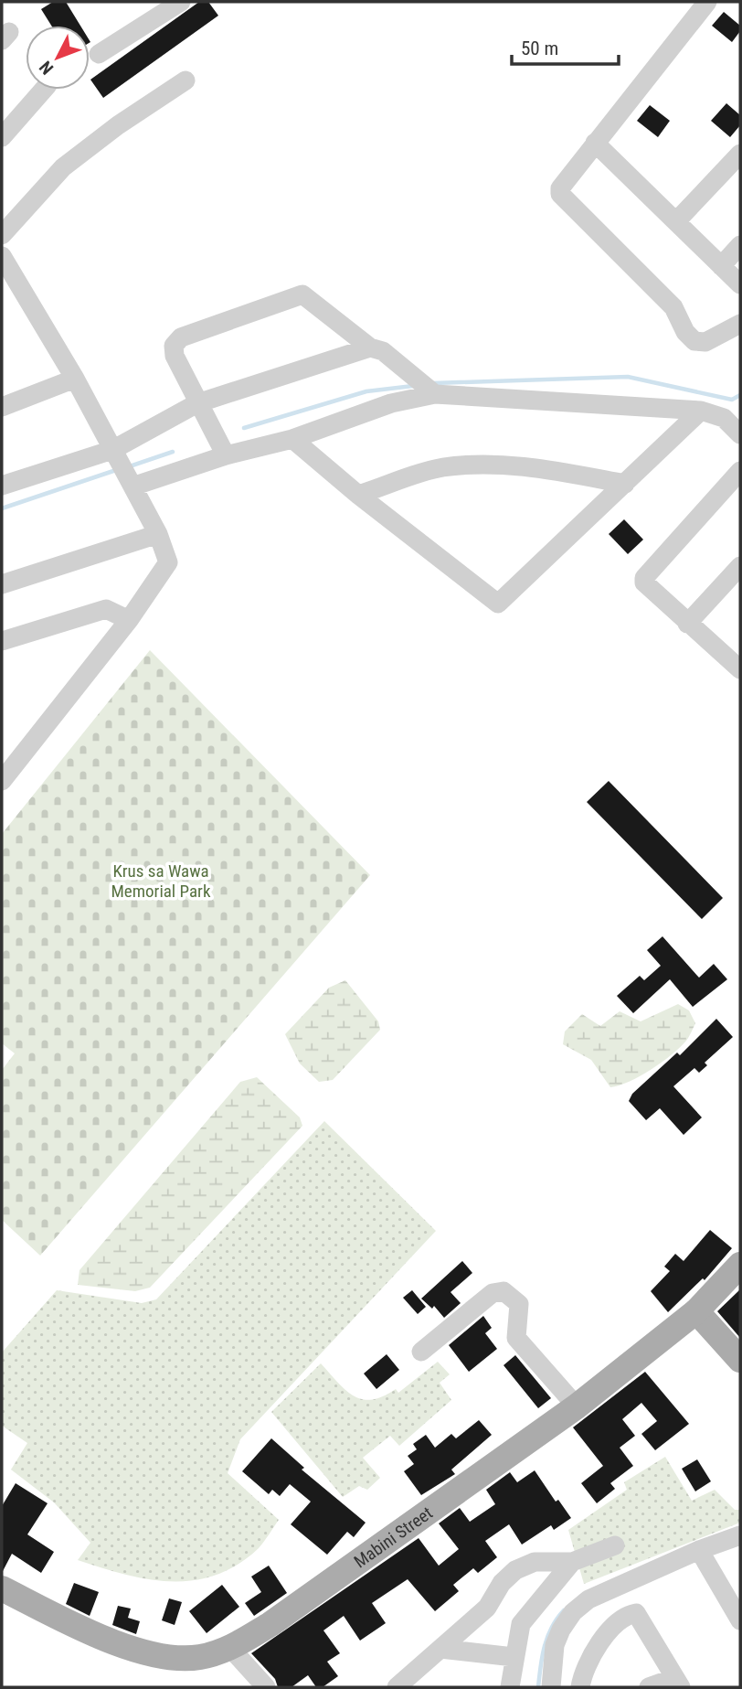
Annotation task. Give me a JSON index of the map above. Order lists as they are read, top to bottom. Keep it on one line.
{"streets":{"main road":["Mabini Street"]},"parks":["Krus sa Wawa Memorial Park"],"scale_bar":"50 m","north":"bottom left"}
